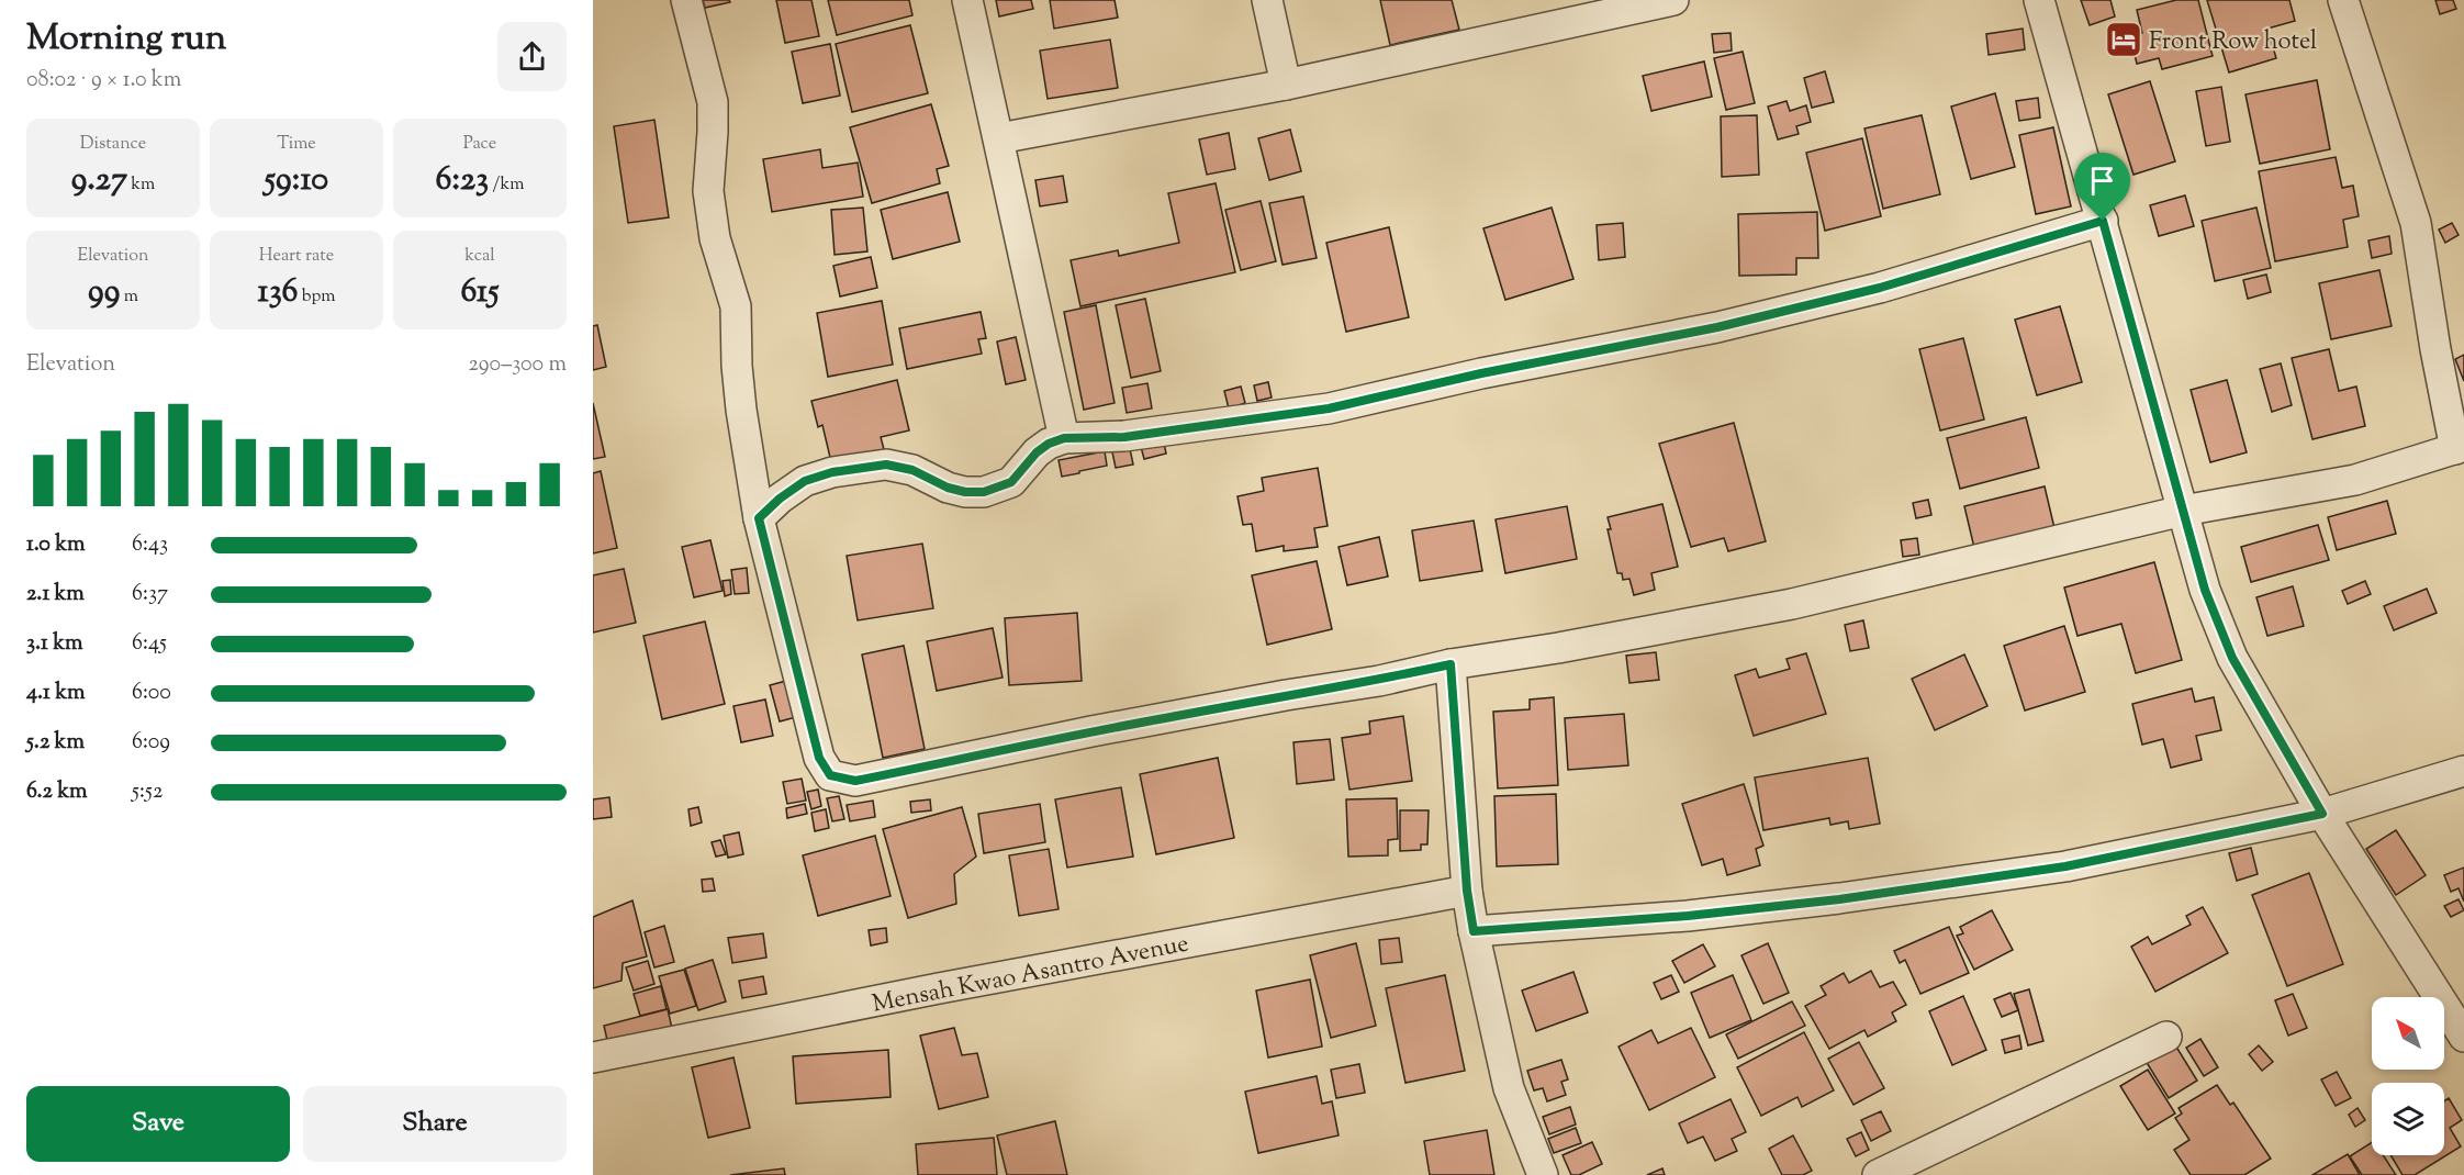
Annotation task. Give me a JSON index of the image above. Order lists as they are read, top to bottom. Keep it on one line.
{"streets":{"street":["Mensah Kwao Asantro Avenue"]},"places":{"hotel":["Front Row hotel"]},"north":"top left","page":{"heading":["Morning run","08:02 · 9 × 1.0 km"],"stats":[["Distance","9.27 km"],["Time","59:10"],["Pace","6:23 /km"],["Elevation","99 m"],["Heart rate","136 bpm"],["kcal","615"]],"chart":["Elevation","290–300 m"],"list":[{"name":"1.0 km","note":"6:43"},{"name":"2.1 km","note":"6:37"},{"name":"3.1 km","note":"6:45"},{"name":"4.1 km","note":"6:00"},{"name":"5.2 km","note":"6:09"},{"name":"6.2 km","note":"5:52"}],"buttons":["Save","Share"]}}
